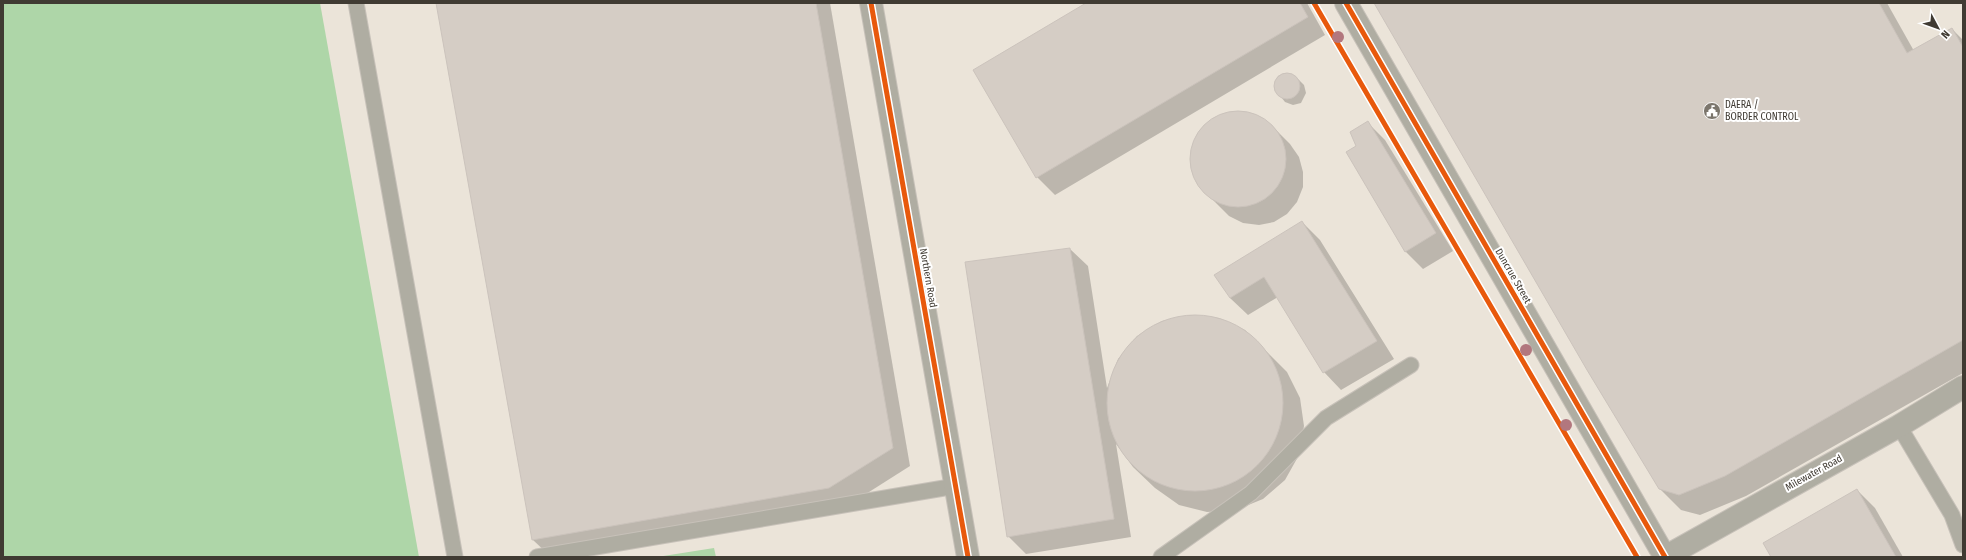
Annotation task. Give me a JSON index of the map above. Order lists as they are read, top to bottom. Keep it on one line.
{"streets":{"street":["Duncrue Street","Northern Road","Milewater Road"]},"crossings":[["Duncrue Street","Milewater Road"]],"places":{"public building":["DAERA / BORDER CONTROL"]},"north":"bottom right"}
